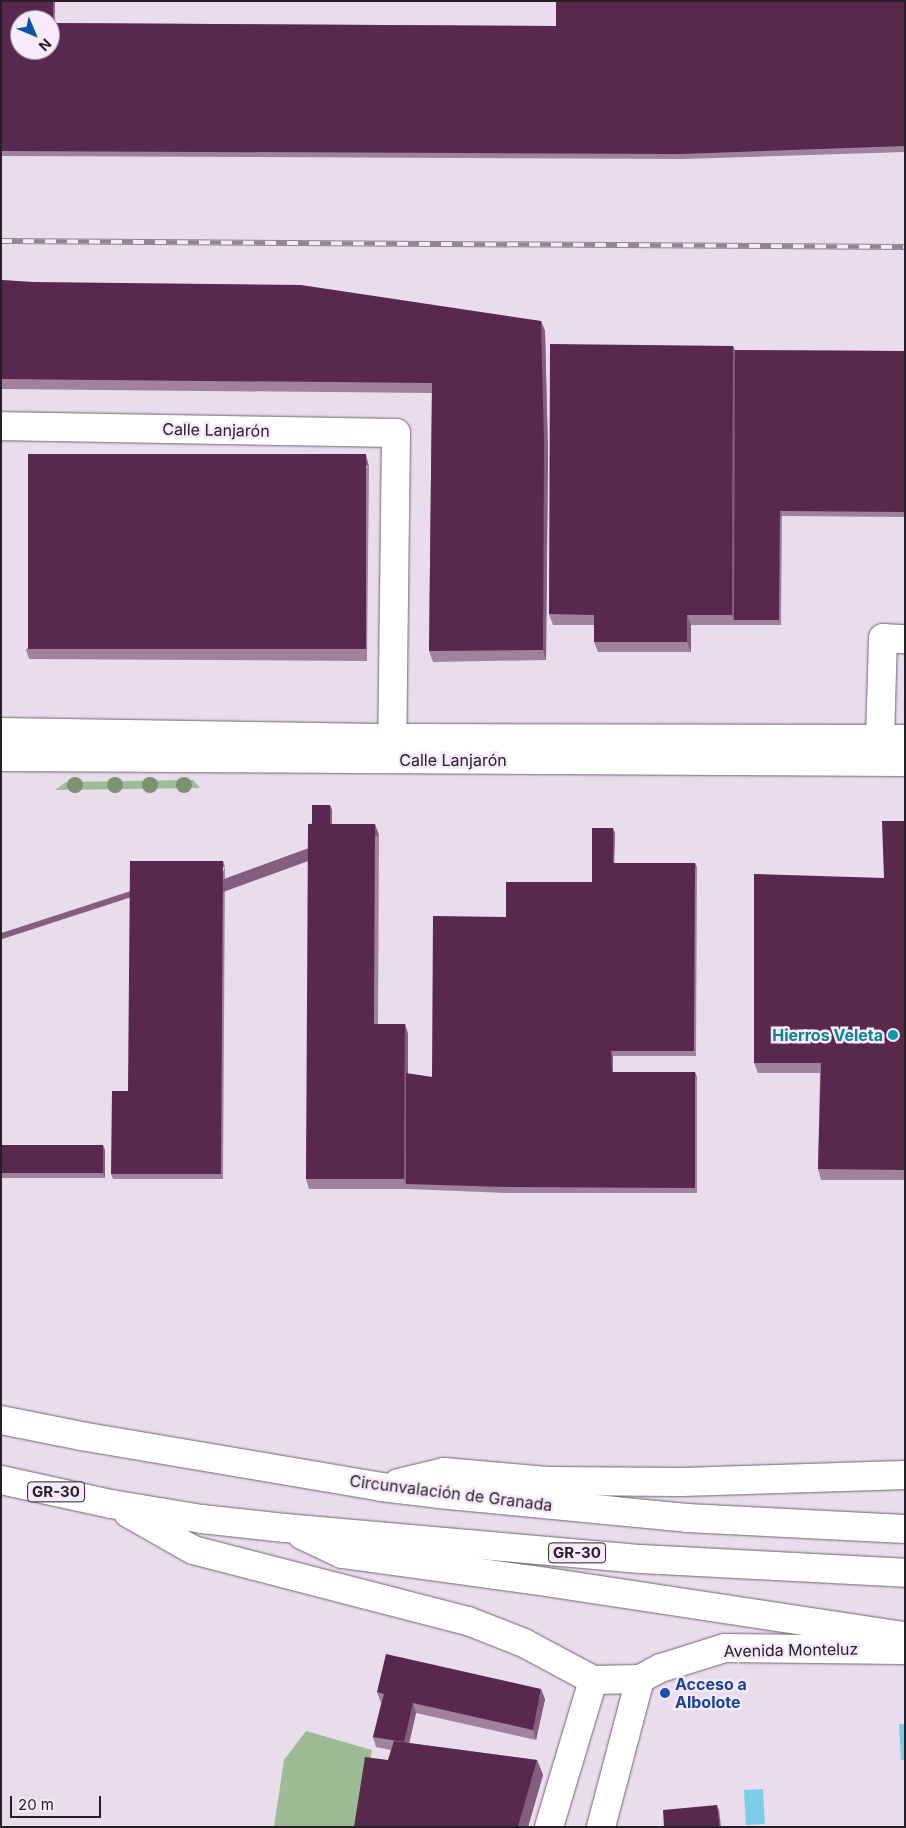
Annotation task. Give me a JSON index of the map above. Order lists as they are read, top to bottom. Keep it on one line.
{"streets":{"main road":["Calle Lanjarón","GR-30","Circunvalación de Granada","Avenida Monteluz"]},"places":["Hierros Veleta","Acceso a Albolote"],"scale_bar":"20 m","north":"bottom right"}
